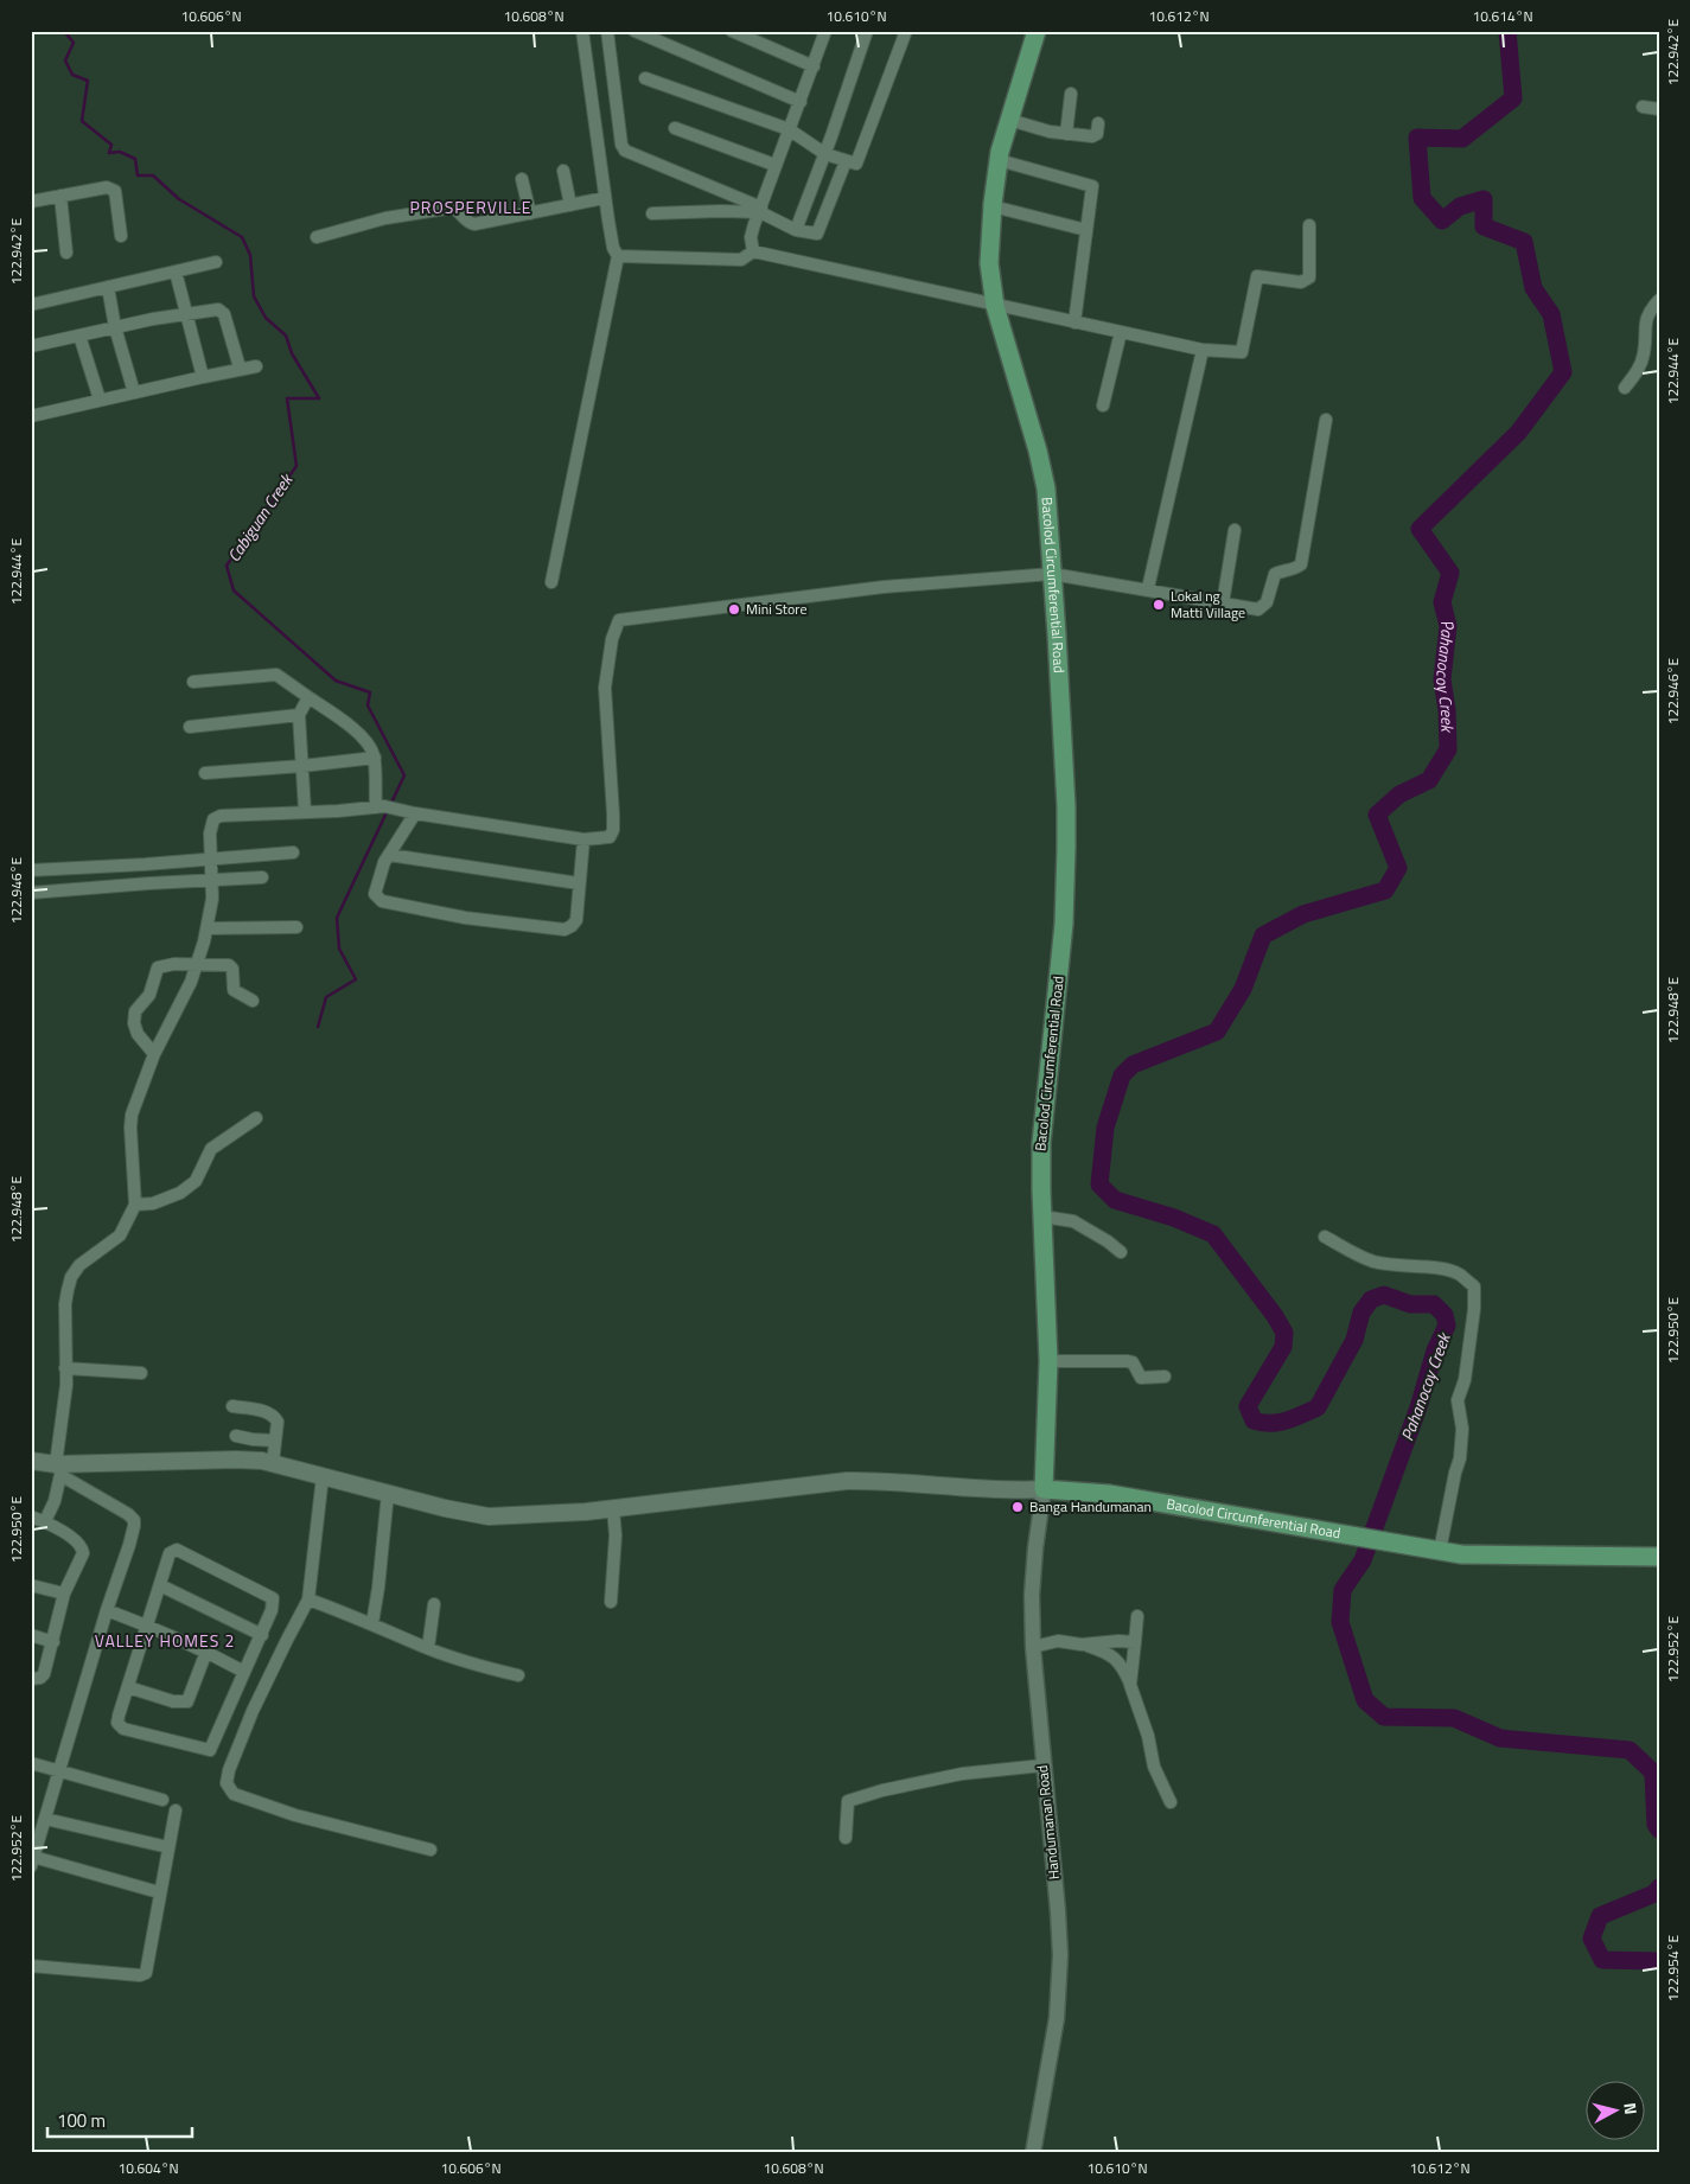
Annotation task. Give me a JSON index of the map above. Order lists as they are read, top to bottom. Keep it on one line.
{"streets":{"main road":["Bacolod Circumferential Road"],"street":["Handumanan Road"]},"crossings":[["Bacolod Circumferential Road","Handumanan Road"]],"districts":["PROSPERVILLE","VALLEY HOMES 2"],"water":["Cabiguan Creek","Pahanocoy Creek"],"places":["Lokal ng Matti Village","Mini Store","Banga Handumanan"],"scale_bar":"100 m","north":"right","coordinates":["10.606°N","10.608°N","10.610°N","10.612°N","10.614°N","122.942°E","122.944°E","122.946°E","122.948°E","122.950°E","122.952°E","122.954°E","10.604°N"]}
